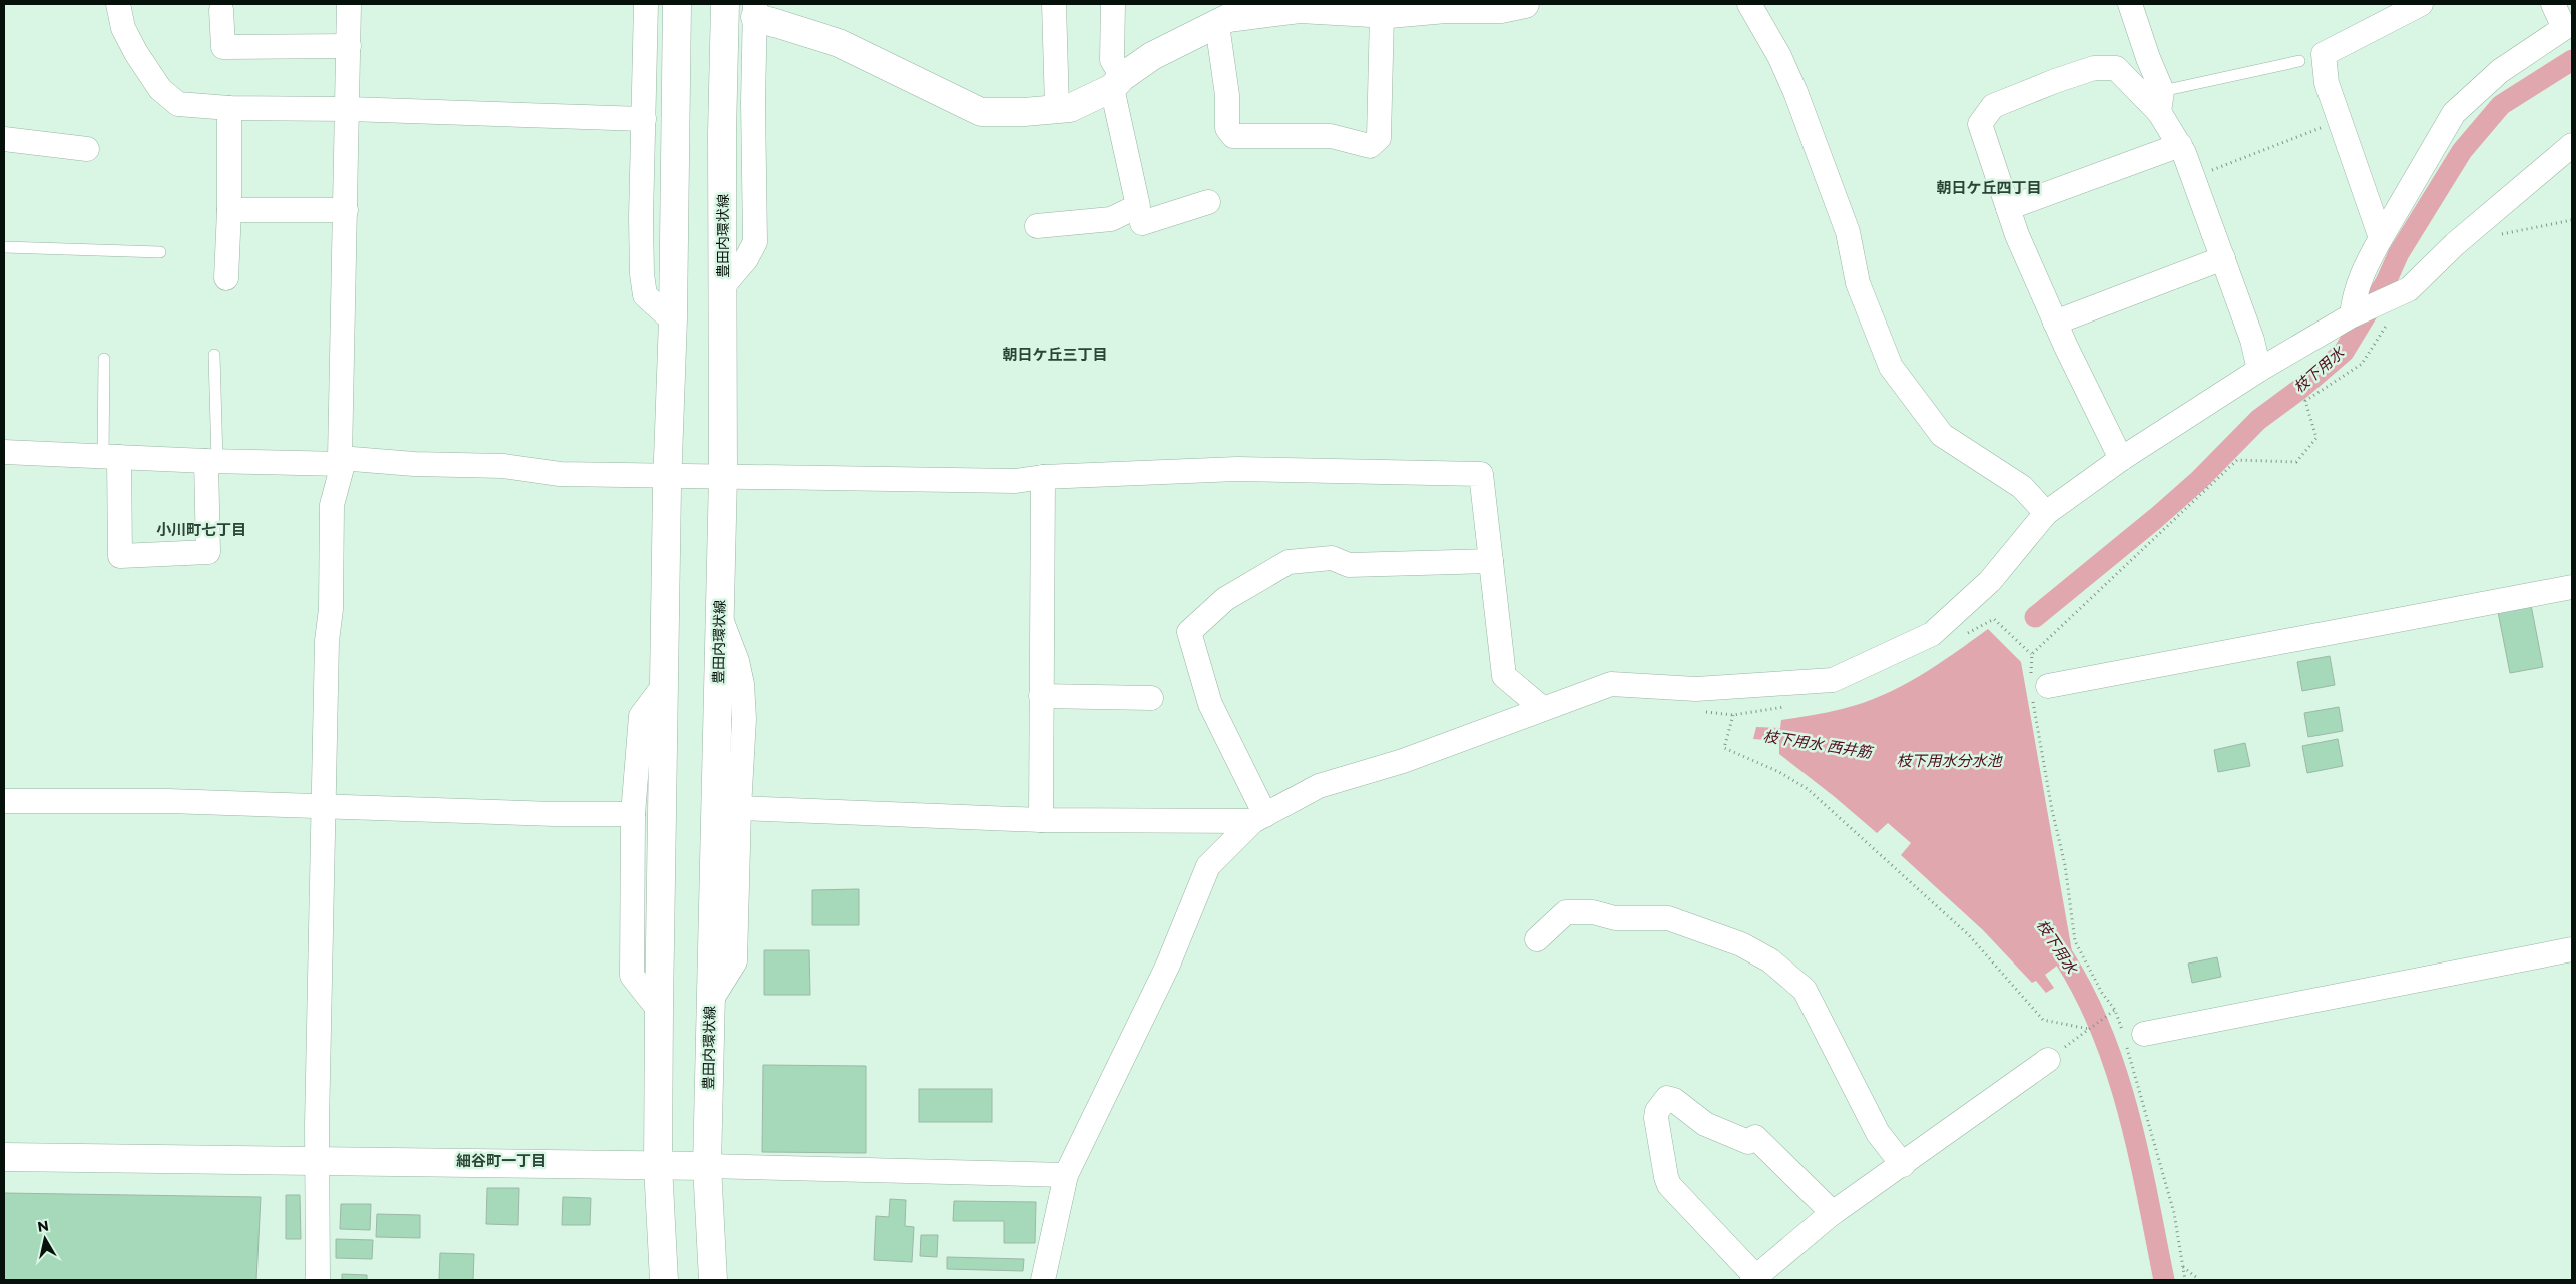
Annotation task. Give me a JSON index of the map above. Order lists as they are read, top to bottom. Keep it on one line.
{"streets":{"street":["豊田内環状線"]},"districts":["朝日ケ丘四丁目","朝日ケ丘三丁目","小川町七丁目","細谷町一丁目"],"water":["枝下用水","枝下用水 西井筋","枝下用水分水池"],"north":"top"}
